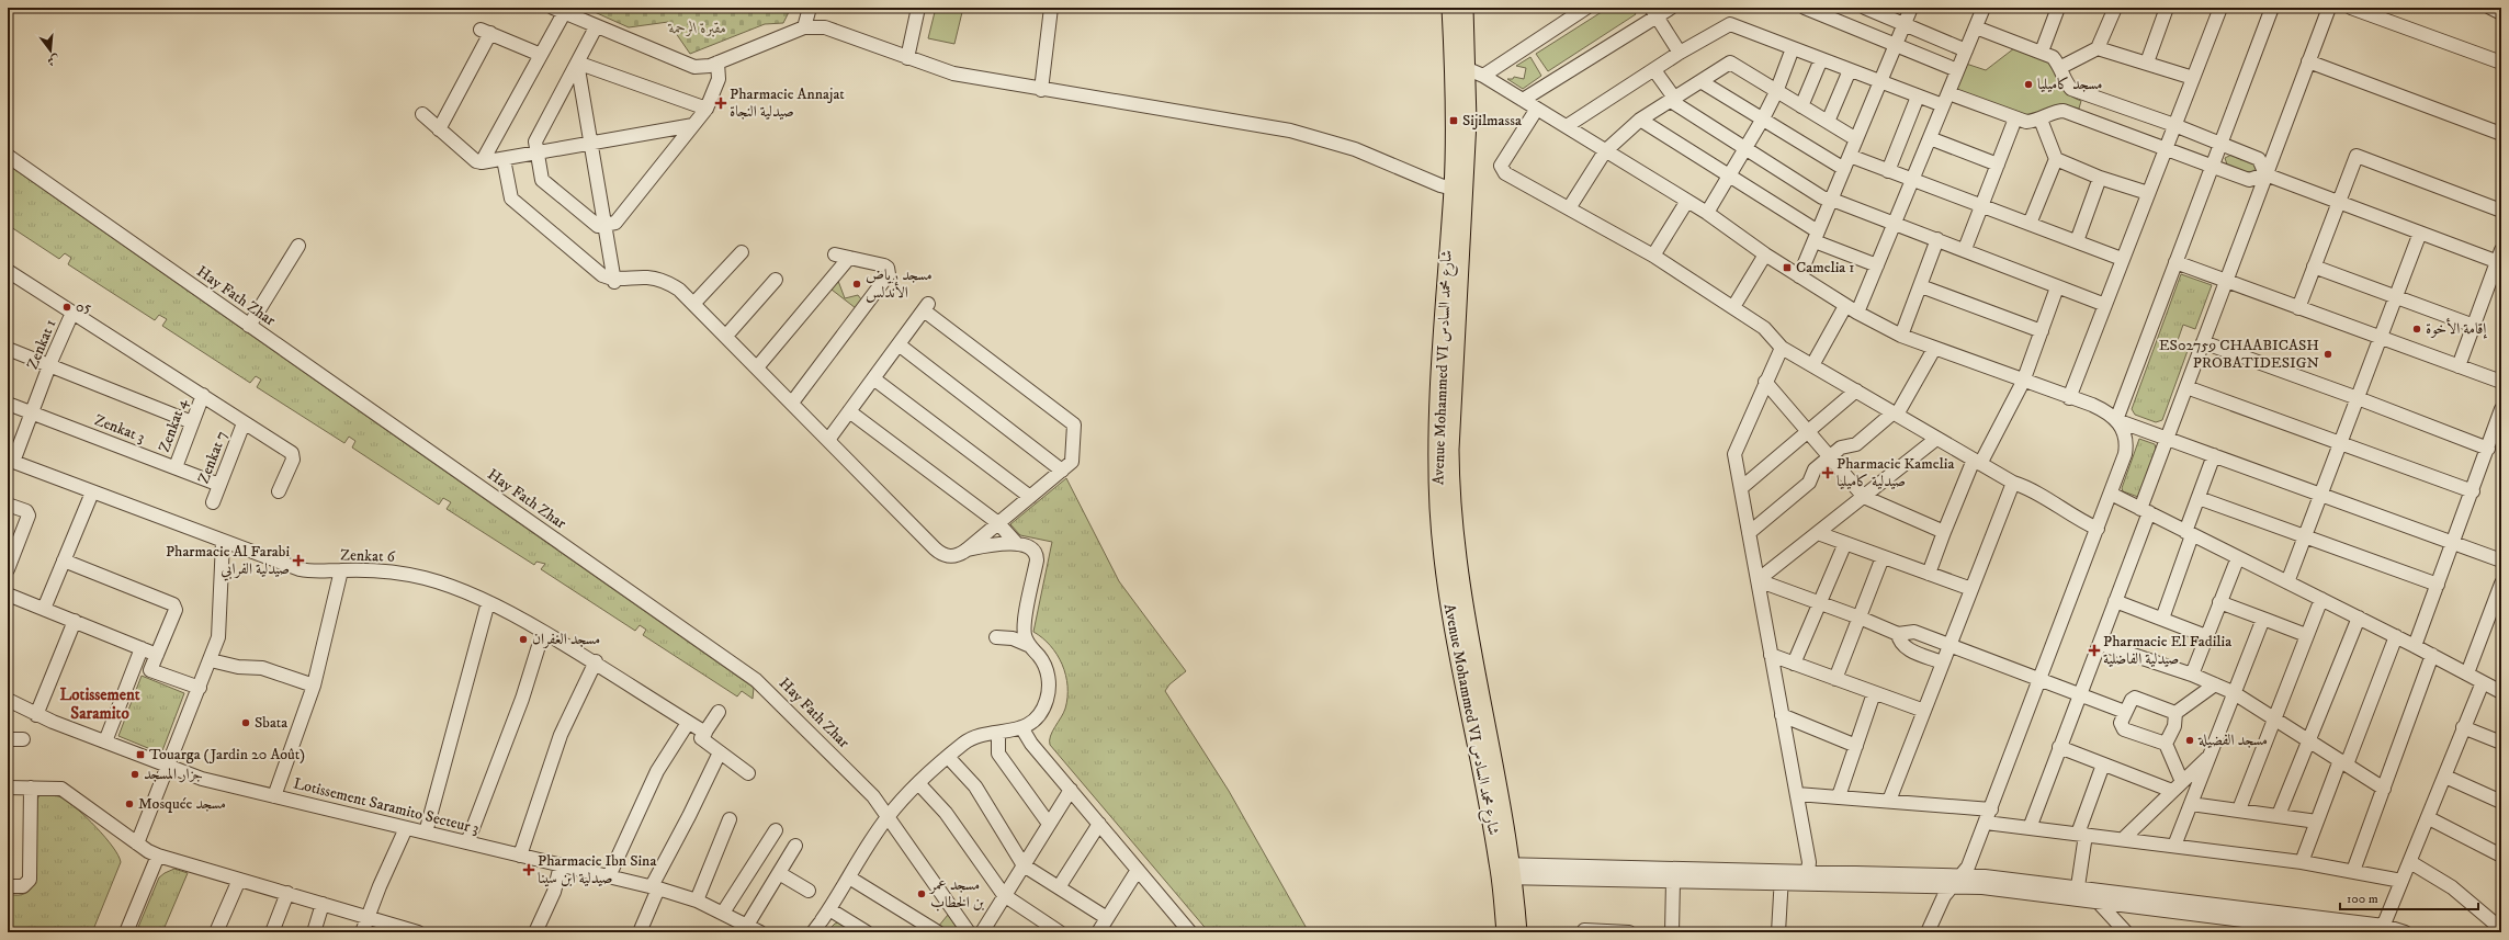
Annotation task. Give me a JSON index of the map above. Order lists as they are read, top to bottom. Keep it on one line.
{"streets":{"main road":["Avenue Mohammed VI شارع محمد السادس"],"street":["Hay Fath Zhar","Zenkat 1","Zenkat 4","Zenkat 3","Zenkat 7","Zenkat 6","Lotissement Saramito Secteur 3"]},"crossings":[["Zenkat 1","Zenkat 3"],["Zenkat 1","Zenkat 6"],["Zenkat 4","Zenkat 3"],["Zenkat 3","Zenkat 7"]],"districts":["Lotissement Saramito"],"parks":["مقبرة الرحمة"],"places":{"other":["مسجد كاميليا","مسجد رياض الأندلس","05","إقامة الأخوة","ES02759 CHAABICASH PROBATIDESIGN","مسجد الغفران","Sbata","مسجد الفضيلة","جزار المسجد","Mosquée مسجد","مسجد عمر بن الخطاب"],"health":["Pharmacie Annajat صيدلية النجاة","Pharmacie Kamelia صيدلية كاميليا","Pharmacie Al Farabi صيدلية الفرابي","Pharmacie El Fadilia صيدلية الفاضلية","Pharmacie Ibn Sina صيدلية ابن سينا"],"transit":["Sijilmassa","Camelia 1","Touarga (Jardin 20 Août)"]},"scale_bar":"100 m","north":"bottom"}
